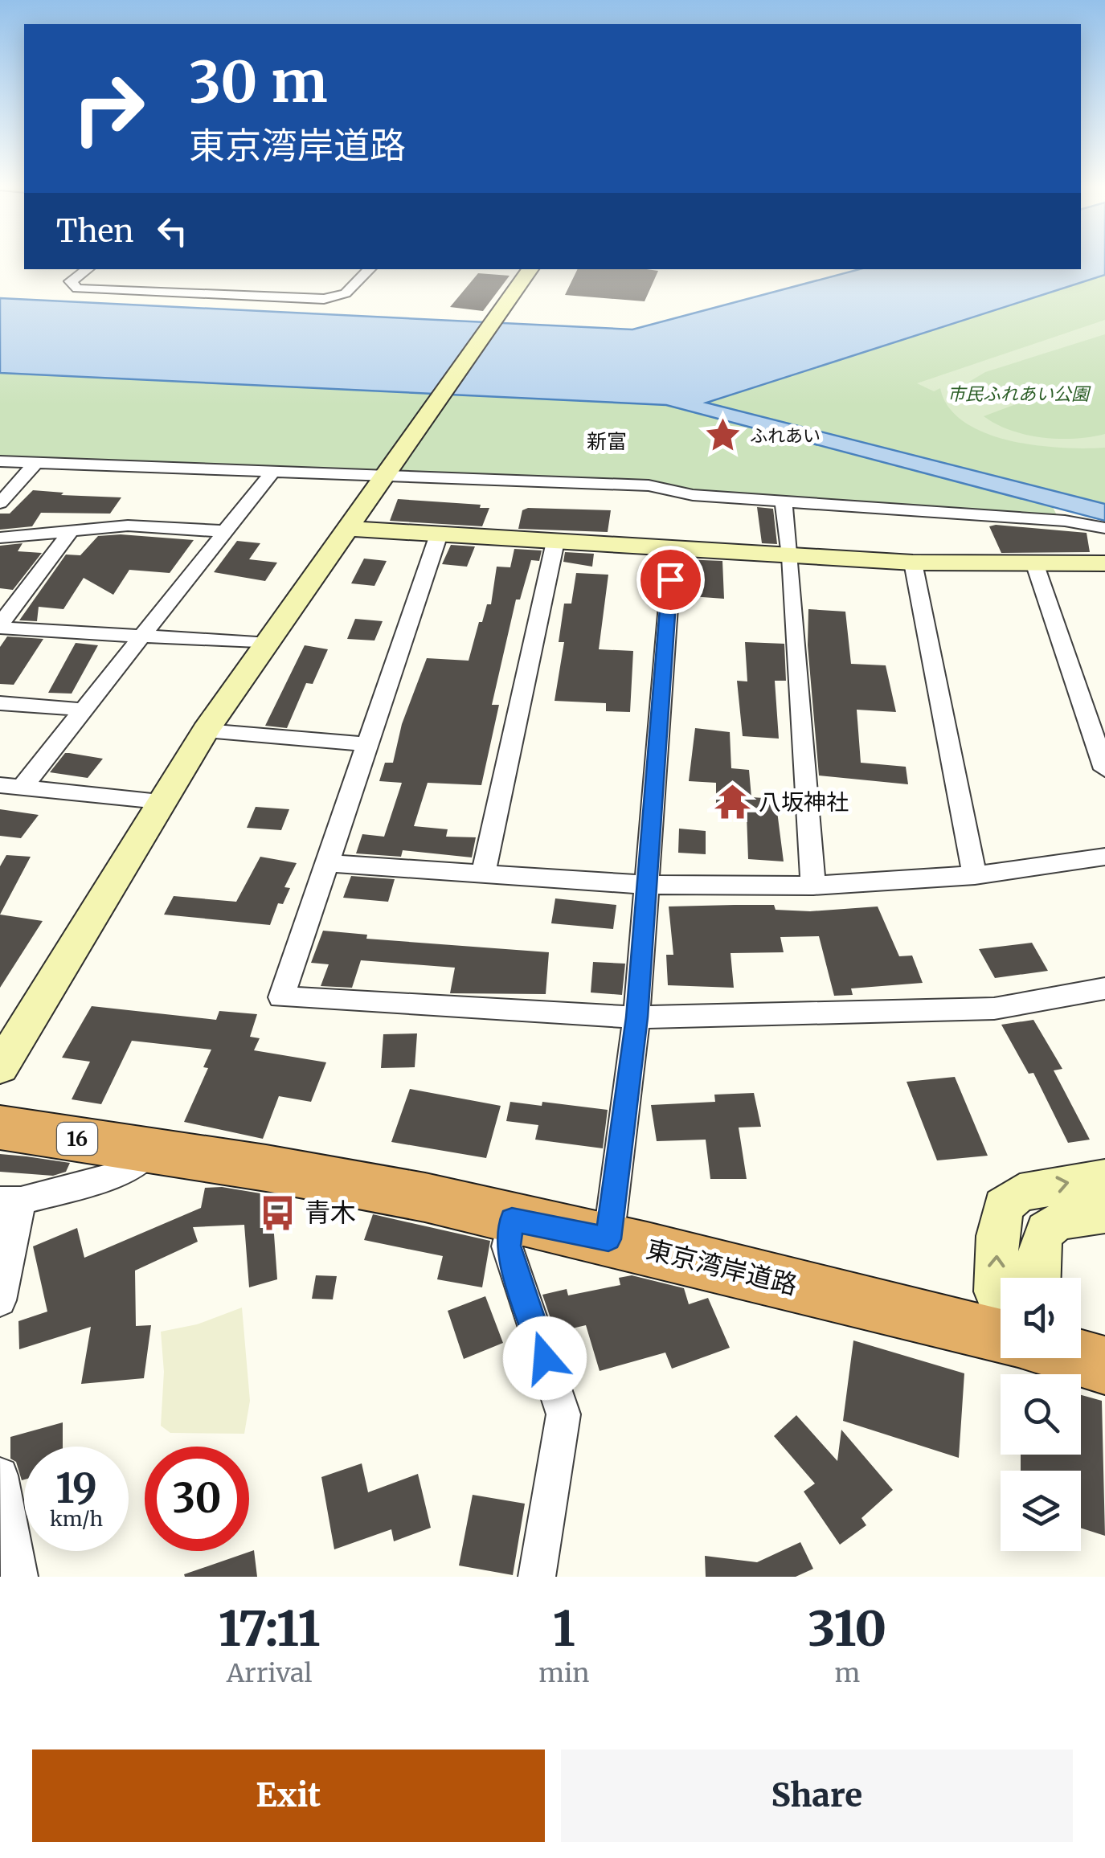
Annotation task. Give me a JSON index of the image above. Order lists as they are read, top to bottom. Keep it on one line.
{"streets":{"highway":["16","東京湾岸道路"]},"districts":["新富"],"parks":["市民ふれあい公園"],"places":{"place":["ふれあい"],"temple":["八坂神社"],"bus stop":["青木"]},"page":{"turn":["30 m","東京湾岸道路"],"then":"Then","speed":"19 km/h","limit":"30","eta":["17:11","Arrival","1","min","310","m"],"buttons":["Exit","Share"]}}
